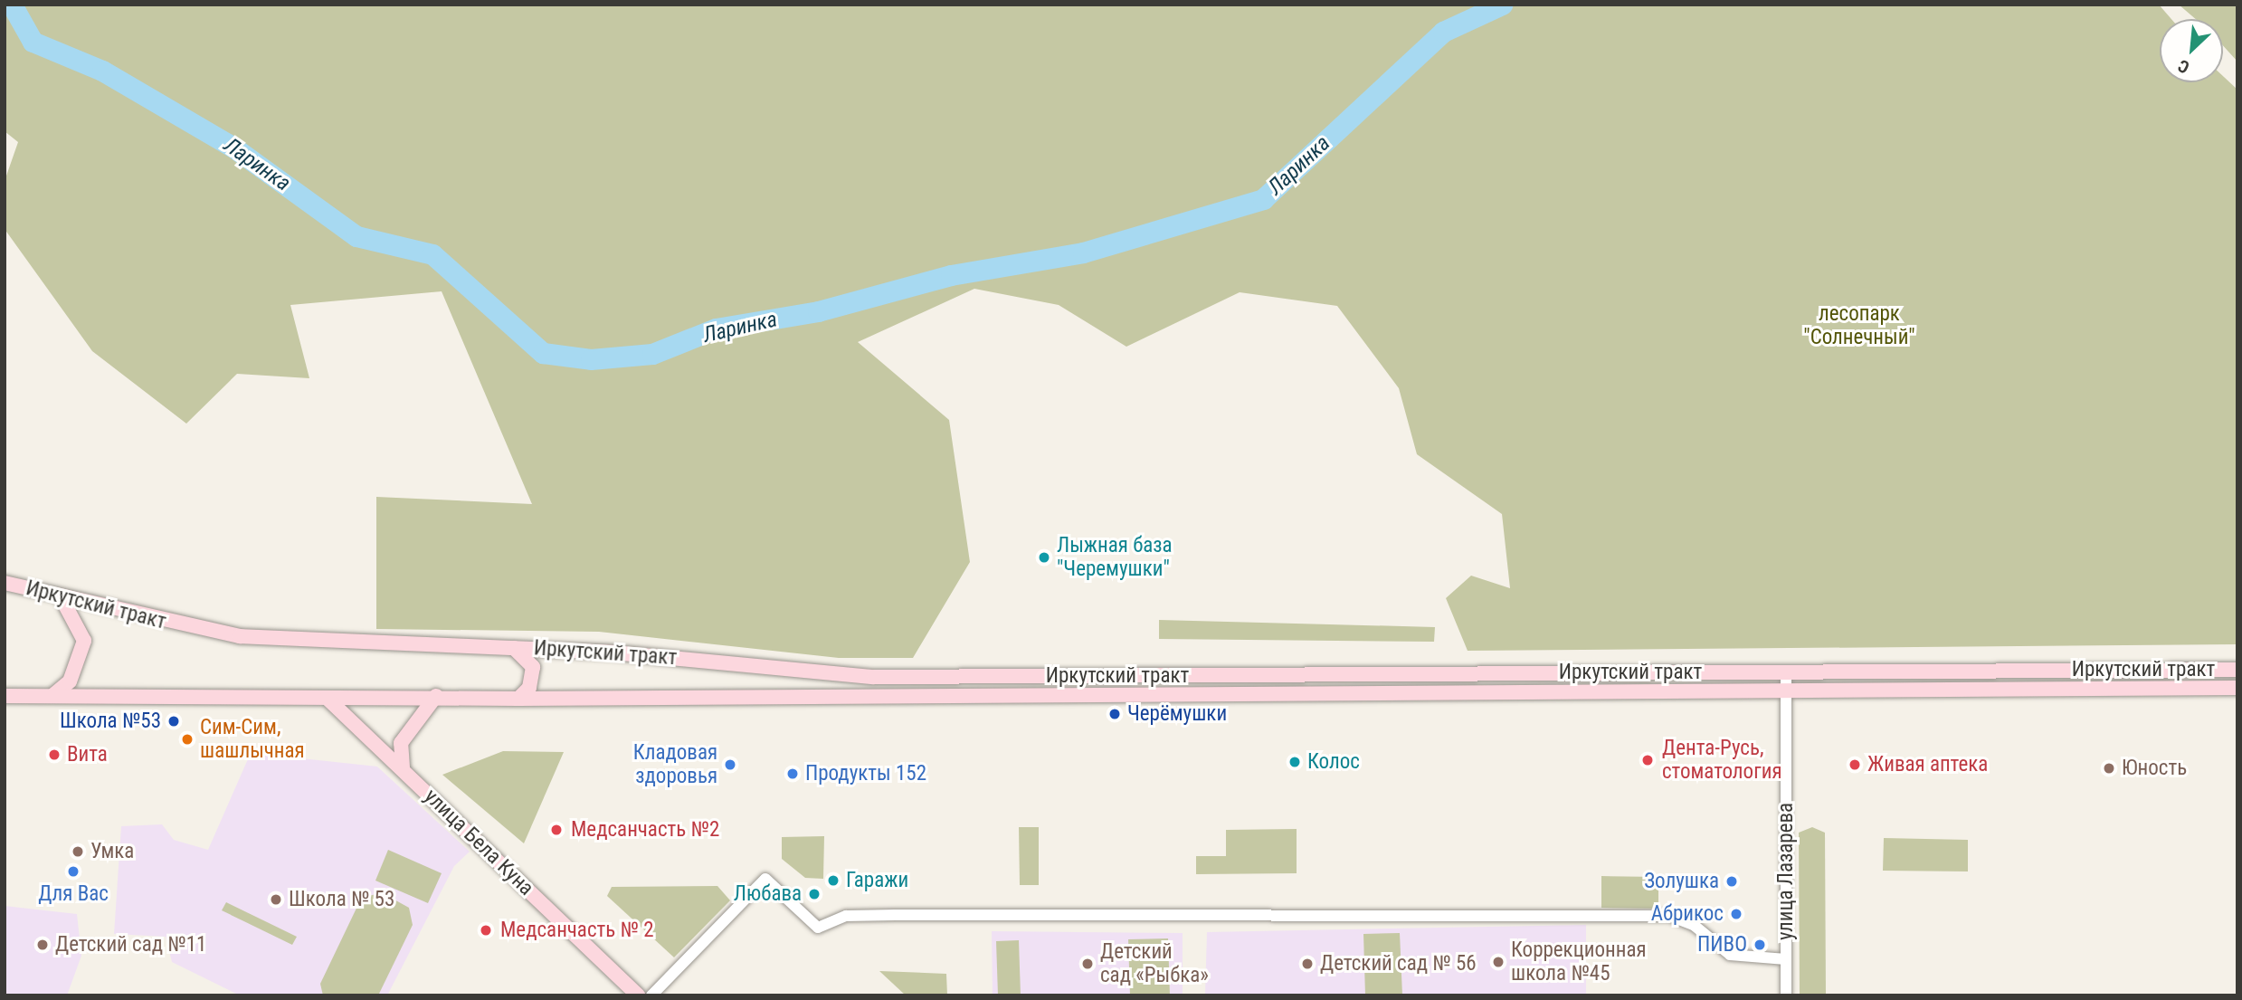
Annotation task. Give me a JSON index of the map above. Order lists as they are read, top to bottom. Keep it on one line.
{"streets":{"main road":["Иркутский тракт","улица Бела Куна"],"street":["улица Лазарева"]},"crossings":[["Иркутский тракт","улица Бела Куна"],["Иркутский тракт","улица Лазарева"]],"water":["Ларинка"],"parks":["лесопарк \"Солнечный\""],"places":["Лыжная база \"Черемушки\"","Черёмушки","Школа №53","Сим-Сим, шашлычная","Вита","Дента-Русь, стоматология","Колос","Кладовая здоровья","Живая аптека","Юность","Продукты 152","Медсанчасть №2","Умка","Для Вас","Гаражи","Золушка","Любава","Школа № 53","Абрикос","Медсанчасть № 2","Детский сад №11","ПИВО","Коррекционная школа №45","Детский сад «Рыбка»","Детский сад № 56"],"north":"bottom left"}
